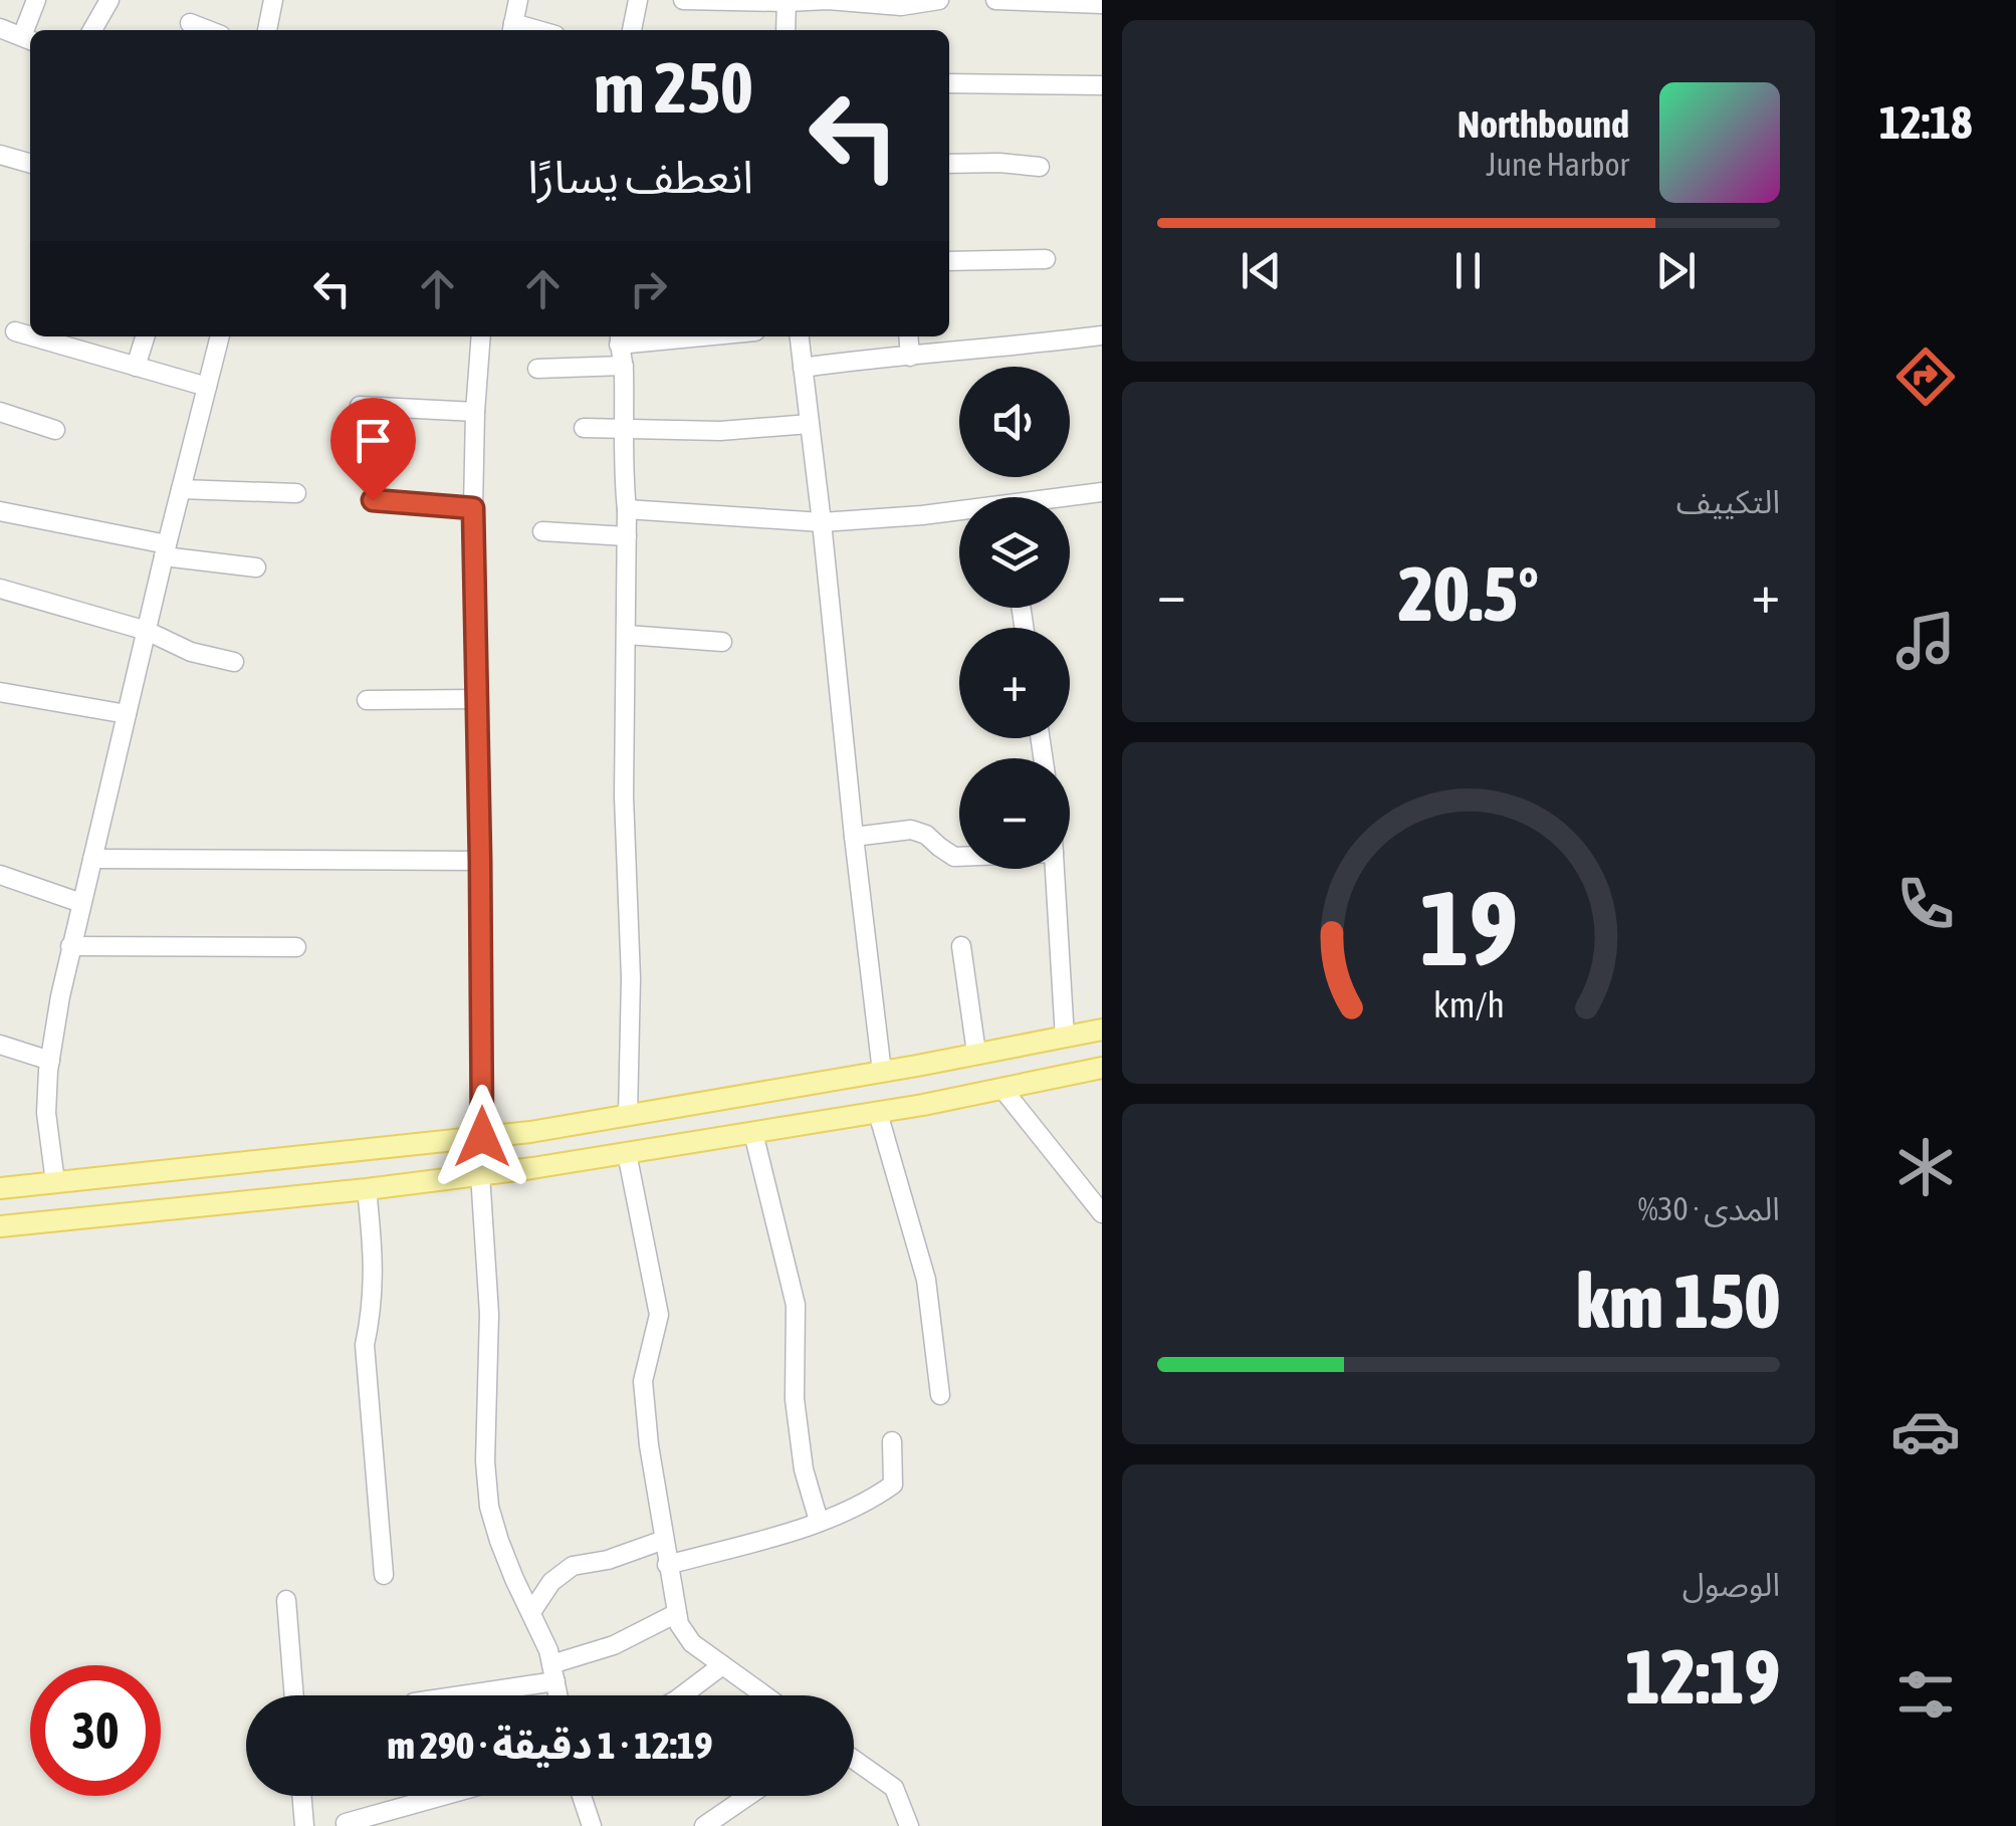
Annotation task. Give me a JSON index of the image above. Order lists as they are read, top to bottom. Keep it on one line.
{"page":{"tabs":"12:18","turn":["250 m","انعطف يسارًا"],"song":["Northbound","June Harbor"],"map_buttons":["+","−"],"tile":["التكييف",["المدى · 30%","150 km"],["الوصول","12:19"]],"heat":["−","20.5°","+"],"limit":"30","trip":"12:19 · 1 دقيقة · 290 m","gauge":["19","km/h"]}}
